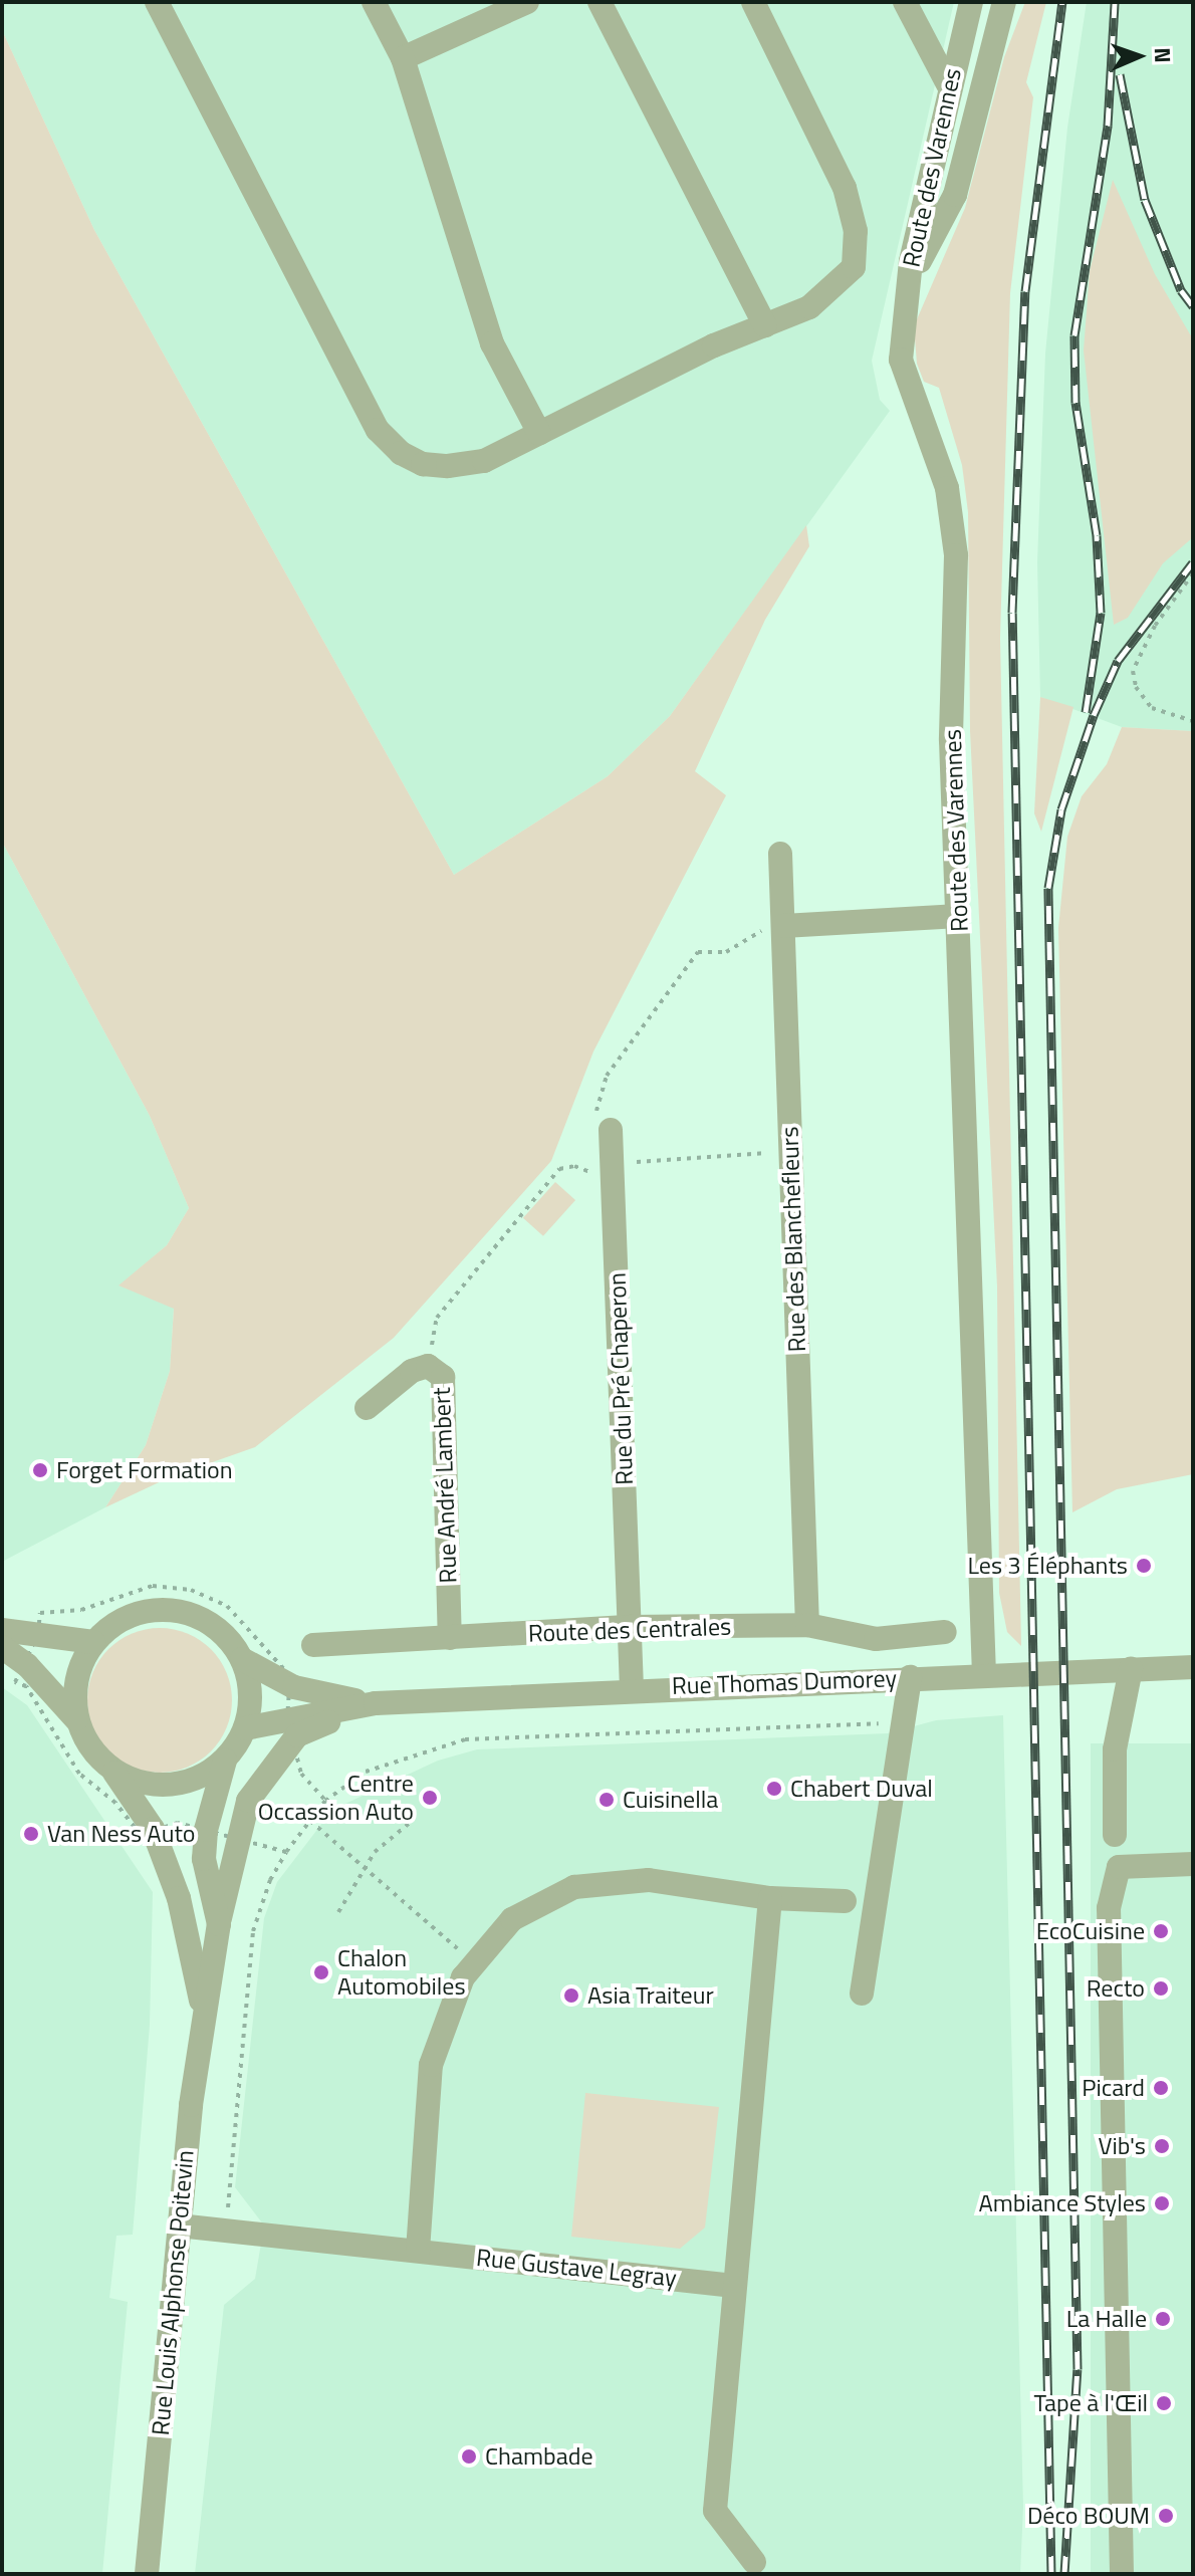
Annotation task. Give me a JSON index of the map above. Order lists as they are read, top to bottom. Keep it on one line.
{"streets":{"street":["Route des Varennes","Rue des Blanchefleurs","Rue du Pré Chaperon","Rue André Lambert","Route des Centrales","Rue Thomas Dumorey","Rue Gustave Legray","Rue Louis Alphonse Poitevin"]},"crossings":[["Route des Varennes","Rue Thomas Dumorey"],["Rue des Blanchefleurs","Route des Centrales"],["Rue du Pré Chaperon","Route des Centrales"],["Rue du Pré Chaperon","Rue Thomas Dumorey"],["Rue André Lambert","Route des Centrales"],["Rue Thomas Dumorey","Rue Louis Alphonse Poitevin"],["Rue Gustave Legray","Rue Louis Alphonse Poitevin"]],"places":["Forget Formation","Les 3 Éléphants","Chabert Duval","Centre Occassion Auto","Cuisinella","Van Ness Auto","EcoCuisine","Chalon Automobiles","Recto","Asia Traiteur","Picard","Vib's","Ambiance Styles","La Halle","Tape à l'Œil","Chambade","Déco BOUM"],"north":"right"}
